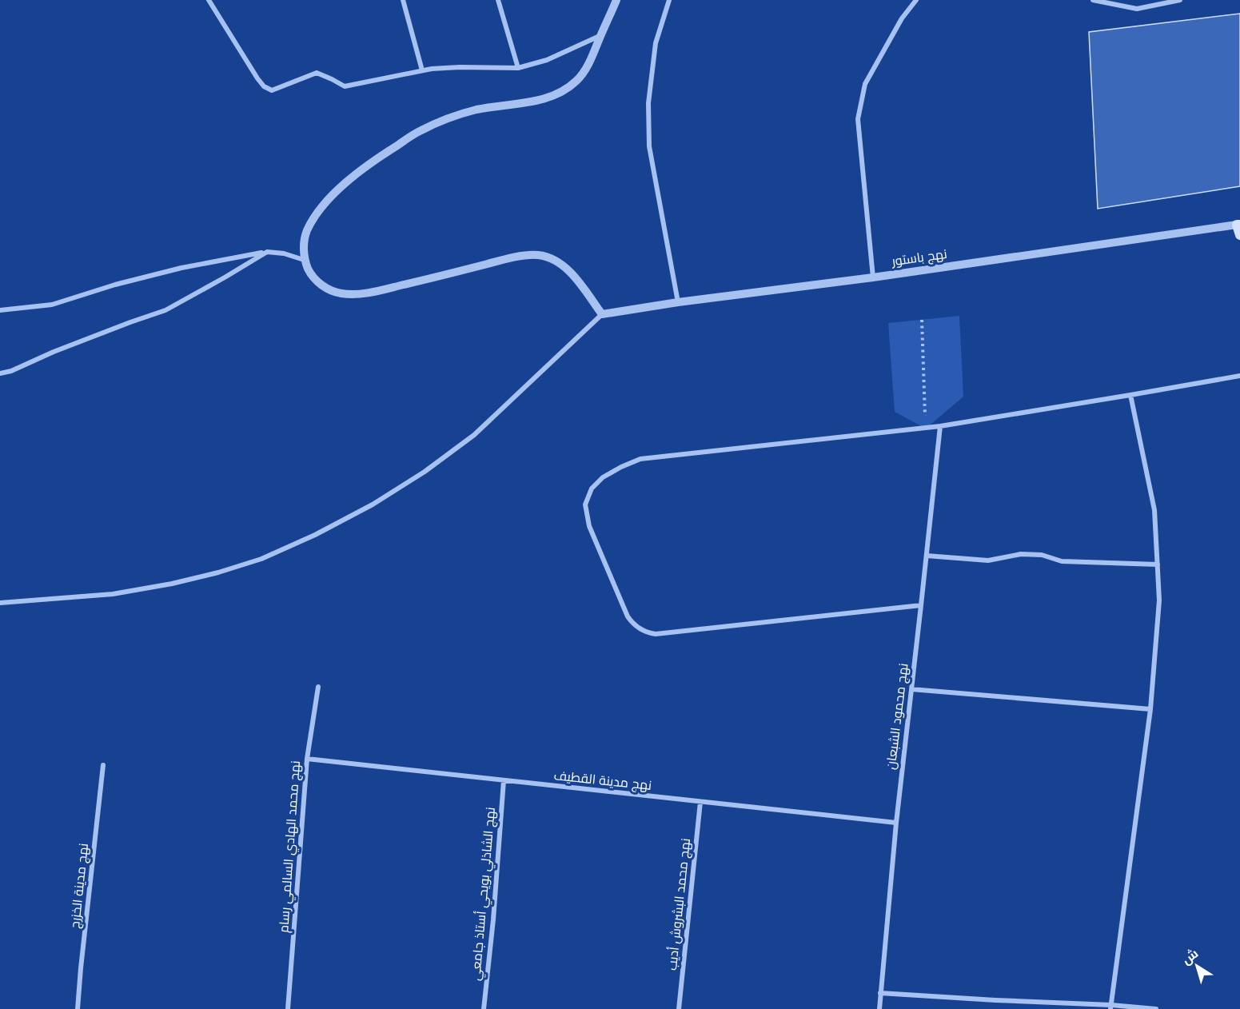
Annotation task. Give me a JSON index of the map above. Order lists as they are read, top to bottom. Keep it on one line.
{"streets":{"street":["نهج باستور","نهج محمود الشبعان","نهج مدينة القطيف","نهج محمد الهادي السالمي رسام","نهج مدينة الخزرج","نهج الشاذلي بويحي أستاذ جامعي","نهج محمد البشروش أديب"]},"crossings":[["نهج محمود الشبعان","نهج مدينة القطيف"],["نهج مدينة القطيف","نهج محمد الهادي السالمي رسام"],["نهج مدينة القطيف","نهج الشاذلي بويحي أستاذ جامعي"],["نهج مدينة القطيف","نهج محمد البشروش أديب"]],"north":"top left"}
